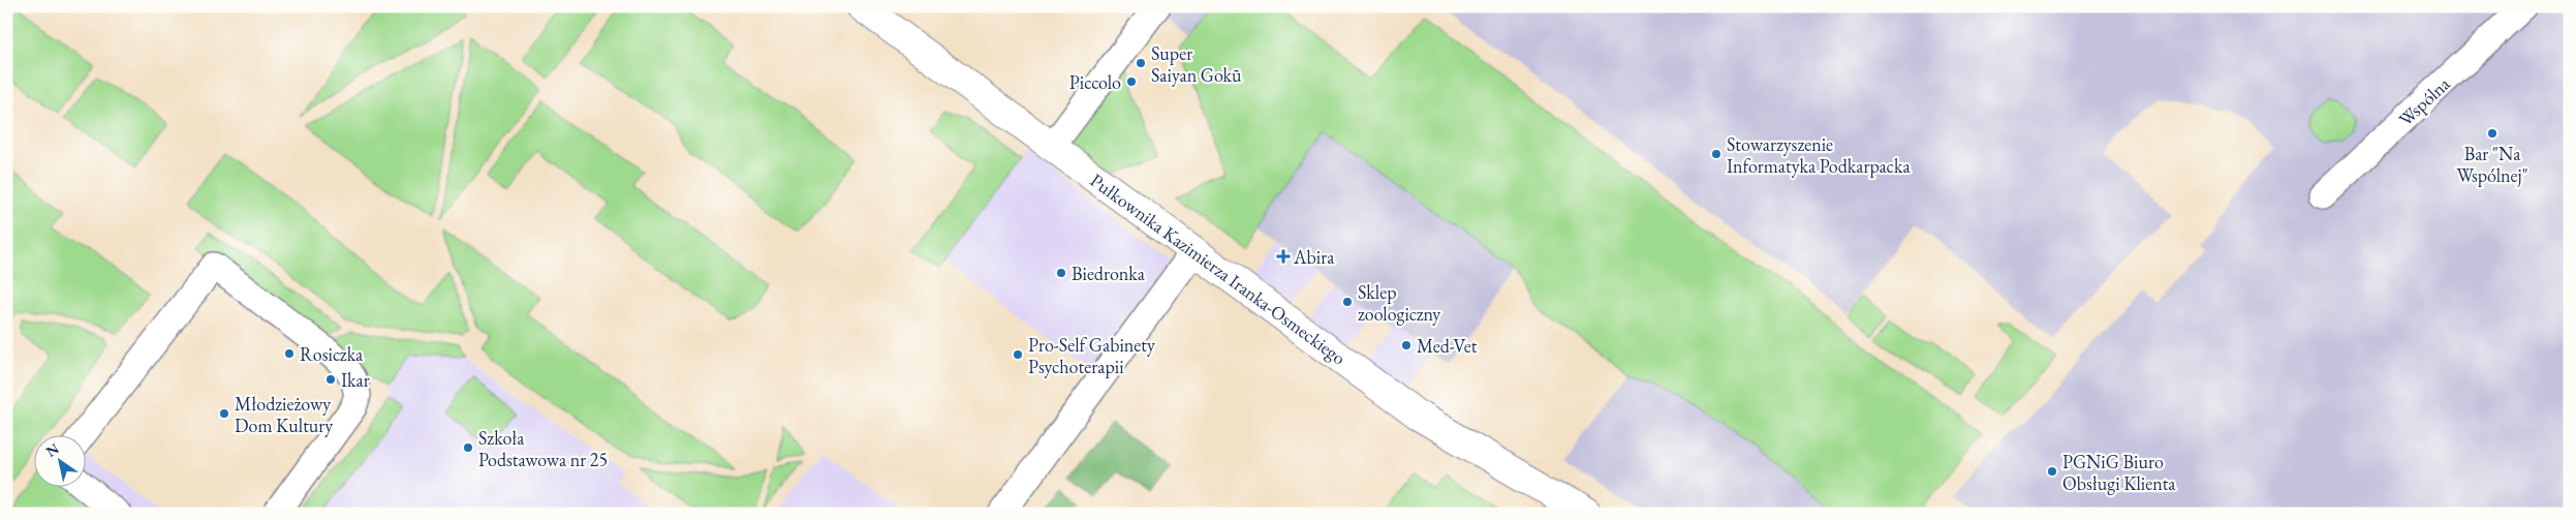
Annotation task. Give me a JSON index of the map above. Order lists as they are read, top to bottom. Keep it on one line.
{"streets":{"street":["Wspólna","Pułkownika Kazimierza Iranka-Osmeckiego"]},"places":{"other":["Super Saiyan Gokū","Piccolo","Bar \"Na Wspólnej\"","Stowarzyszenie Informatyka Podkarpacka","Biedronka","Sklep zoologiczny","Med-Vet","Rosiczka","Pro-Self Gabinety Psychoterapii","Ikar","Młodzieżowy Dom Kultury","Szkoła Podstawowa nr 25","PGNiG Biuro Obsługi Klienta"],"health":["Abira"]},"north":"top left"}
